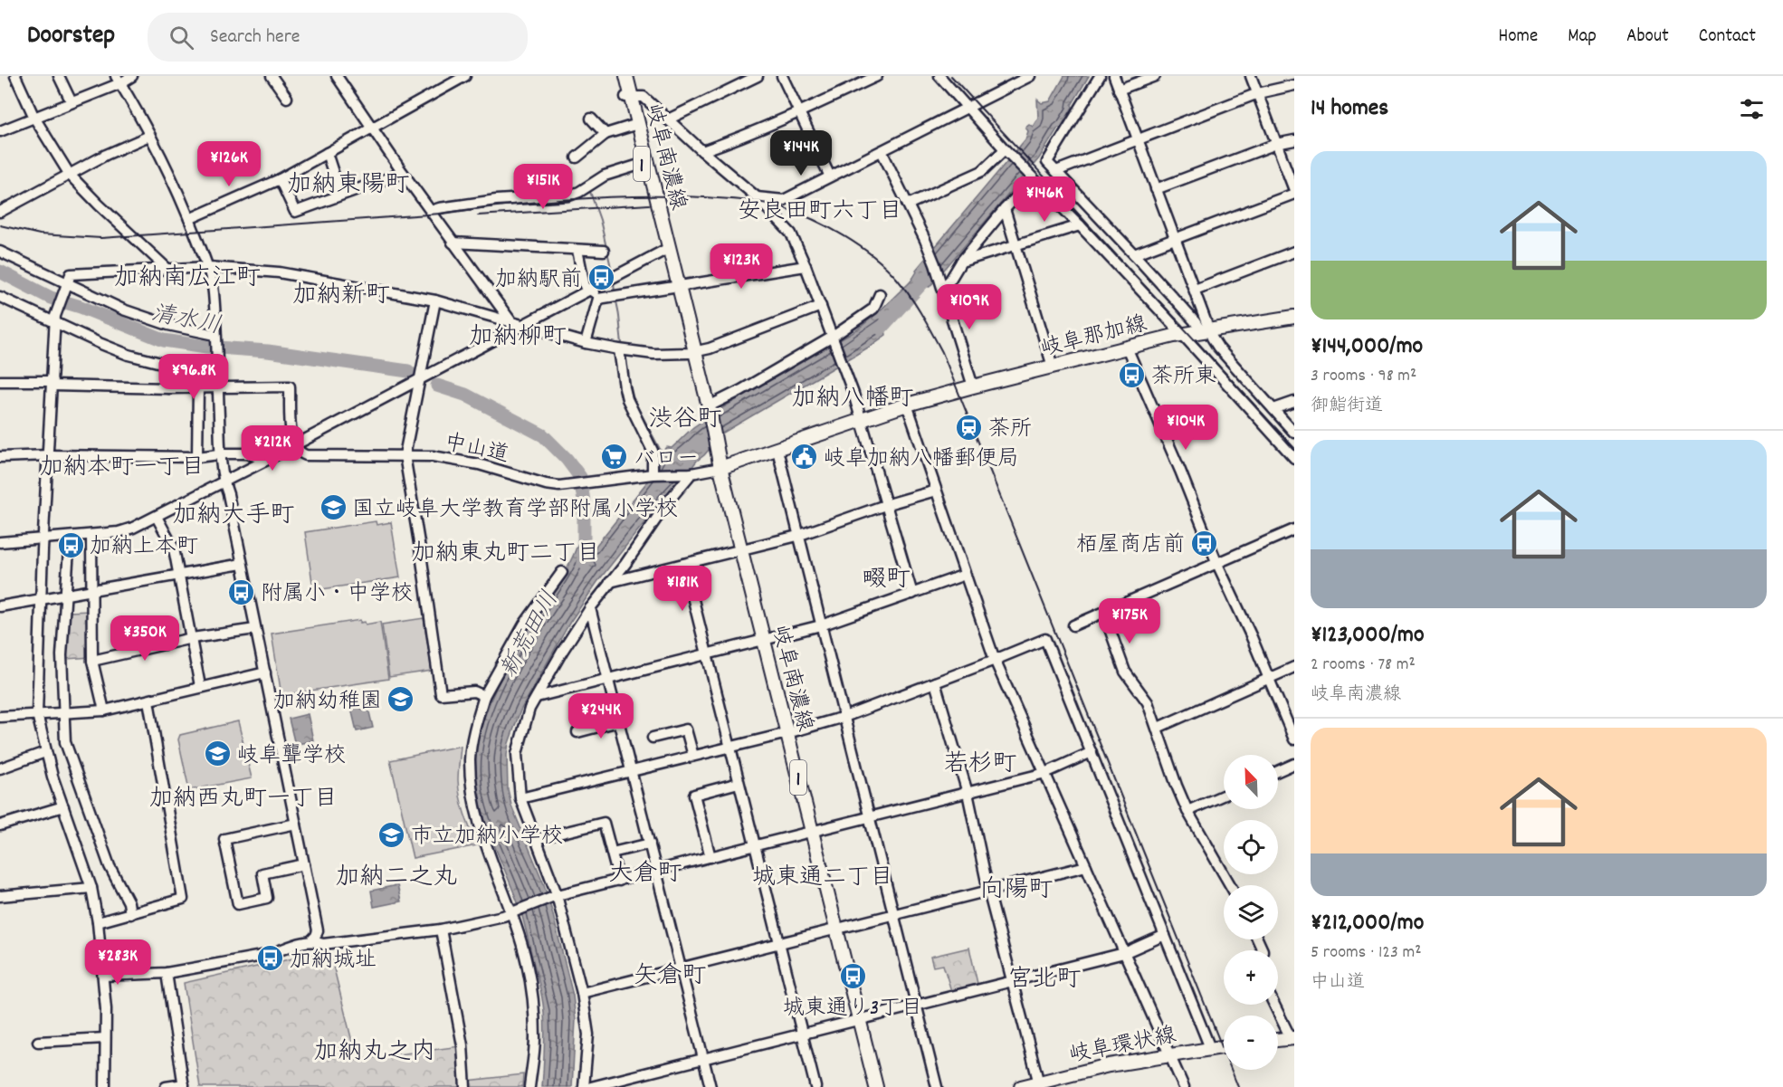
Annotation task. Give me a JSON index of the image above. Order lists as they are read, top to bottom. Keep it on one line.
{"streets":{"main road":["岐阜南濃線","1","岐阜那加線","岐阜環状線"],"street":["中山道"]},"crossings":[["岐阜南濃線","岐阜那加線"],["岐阜南濃線","中山道"],["岐阜那加線","中山道"]],"districts":["加納東陽町","安良田町六丁目","加納南広江町","加納新町","加納柳町","加納八幡町","渋谷町","加納本町一丁目","加納大手町","加納東丸町二丁目","畷町","若杉町","加納西丸町一丁目","大倉町","加納二之丸","城東通二丁目","向陽町","矢倉町","宮北町","加納丸之内"],"water":["清水川","新荒田川"],"places":{"bus stop":["加納駅前","茶所東","栢屋商店前","加納上本町","附属小・中学校","加納城址","城東通り3丁目"],"station":["茶所"],"supermarket":["バロー"],"public building":["岐阜加納八幡郵便局"],"school or university":["国立岐阜大学教育学部附属小学校","加納幼稚園","岐阜聾学校","市立加納小学校"]},"north":"top left","page":{"header":"Doorstep","search":"Search here","nav":["Home","Map","About","Contact"],"heading":"14 homes","price":["¥144K","¥126K","¥151K","¥146K","¥123K","¥109K","¥96.8K","¥104K","¥212K","¥181K","¥175K","¥350K","¥244K","¥283K"],"list":[{"name":"¥144,000/mo","note":"3 rooms · 98 m² · 御鮨街道"},{"name":"¥123,000/mo","note":"2 rooms · 78 m² · 岐阜南濃線"},{"name":"¥212,000/mo","note":"5 rooms · 123 m² · 中山道"}],"map_buttons":["+","−"]}}
